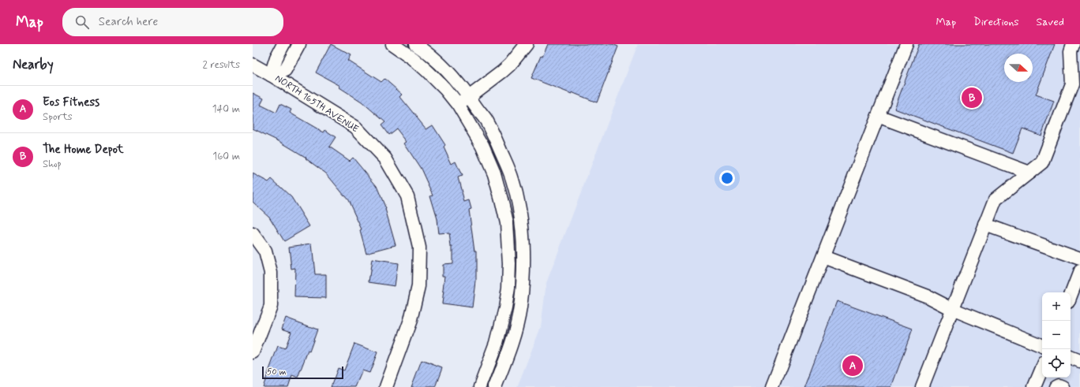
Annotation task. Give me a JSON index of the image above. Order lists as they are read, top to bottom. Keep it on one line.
{"streets":{"street":["NORTH 165TH AVENUE"]},"scale_bar":"50 m","north":"right","page":{"header":"Map","search":"Search here","nav":["Map","Directions","Saved"],"heading":["Nearby","2 results"],"list":[{"mark":"A","name":"Eos Fitness","note":"Sports","value":"140 m"},{"mark":"B","name":"The Home Depot","note":"Shop","value":"160 m"}],"pins":["B","A"],"map_buttons":["+","−"],"scale":"50 m"}}
